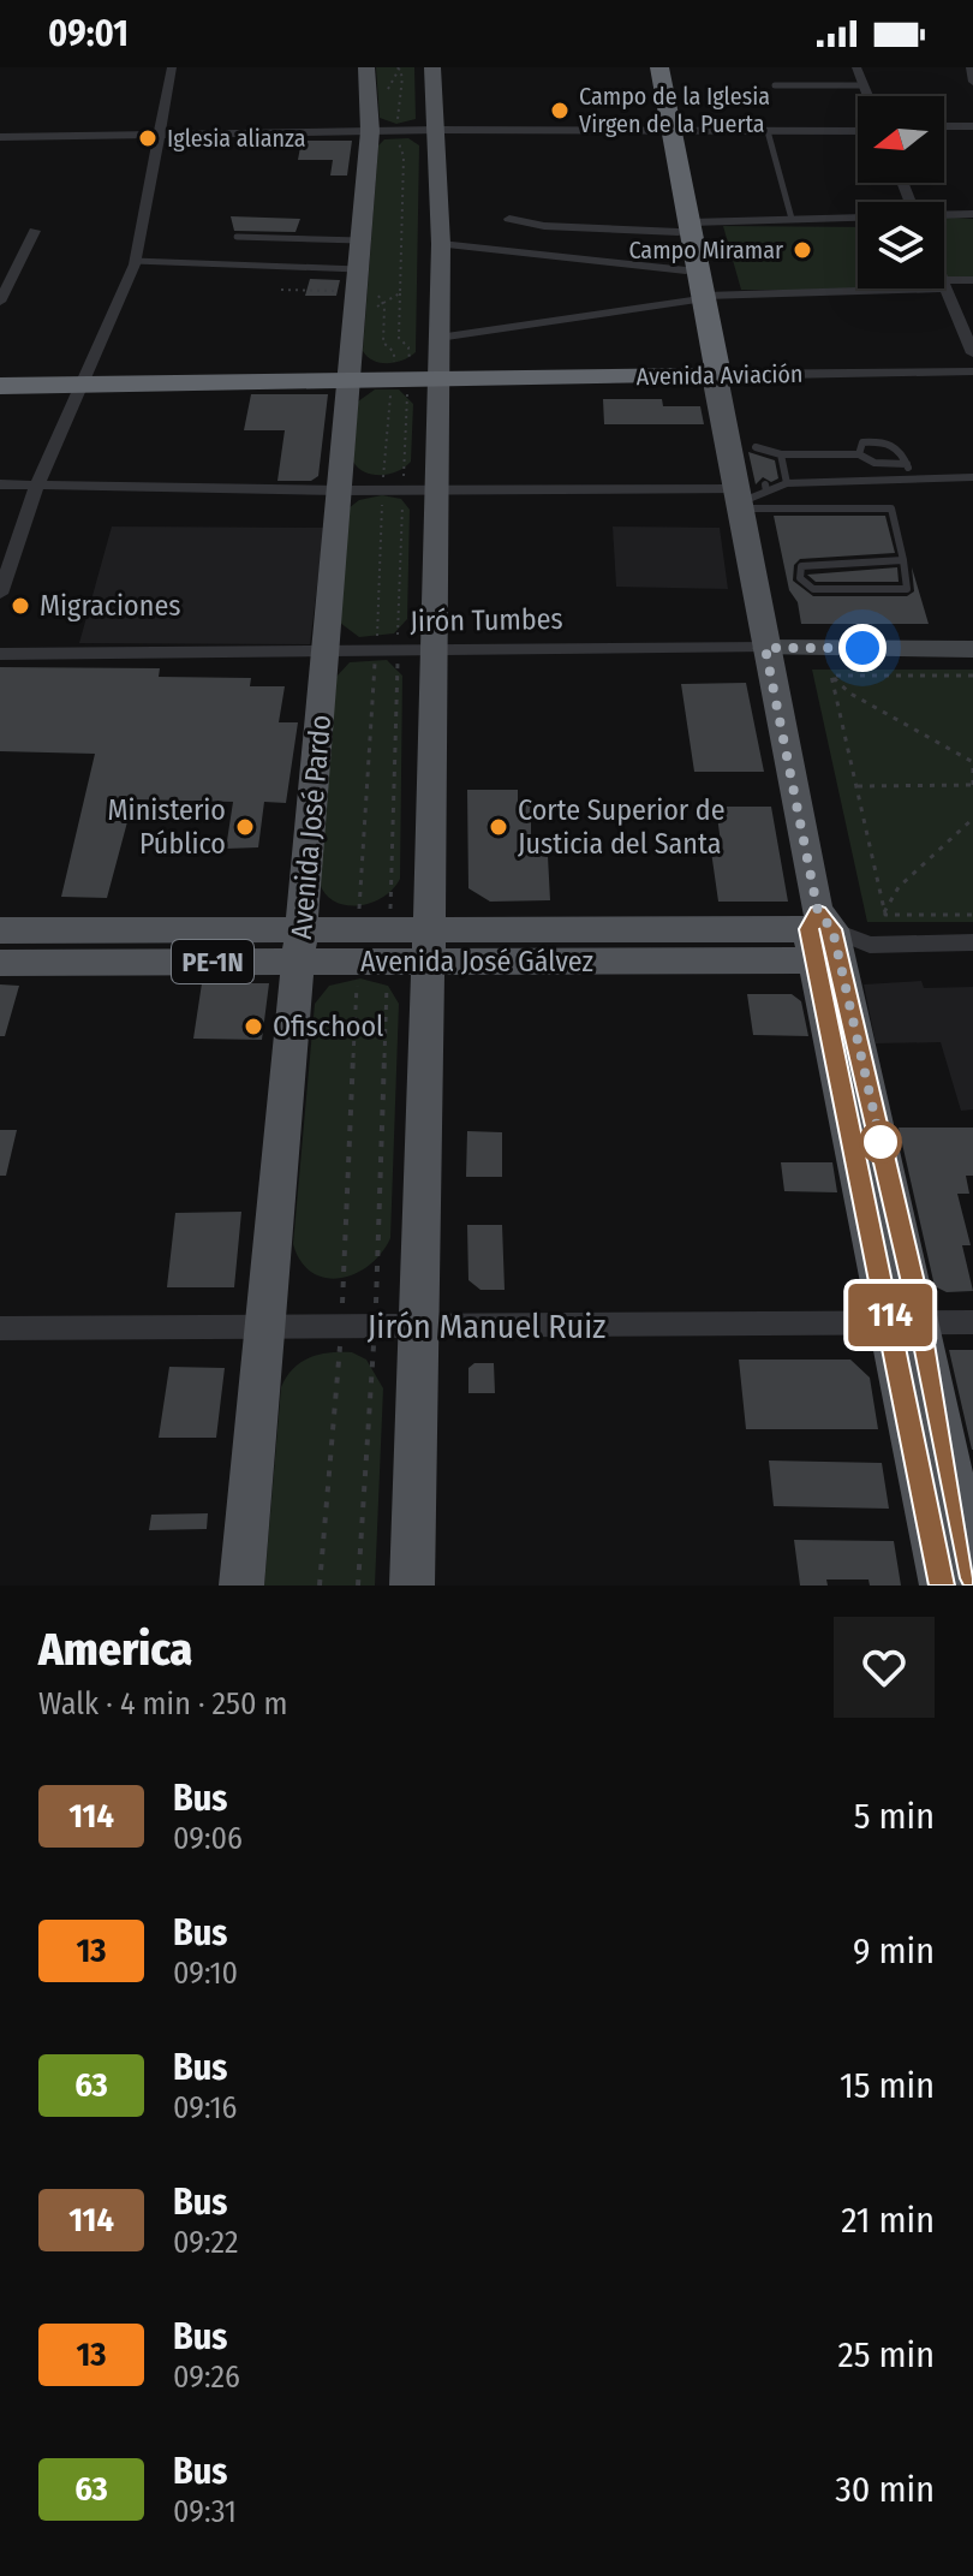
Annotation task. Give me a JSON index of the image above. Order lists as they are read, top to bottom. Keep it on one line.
{"streets":{"highway":["Avenida Aviación"],"main road":["Jirón Tumbes","Avenida José Pardo","PE-1N","Avenida José Gálvez"],"street":["Jirón Manuel Ruiz"]},"crossings":[["Avenida Aviación","Avenida José Pardo"],["Jirón Tumbes","Avenida José Pardo"],["Avenida José Pardo","Avenida José Gálvez"],["Avenida José Pardo","Jirón Manuel Ruiz"]],"places":["Campo de la Iglesia Virgen de la Puerta","Iglesia alianza","Campo Miramar","Migraciones","Ministerio Público","Corte Superior de Justicia del Santa","Ofischool"],"lines":["bus line 114"],"north":"left","page":{"status":"09:01","on_map":"114","heading":["America","Walk · 4 min · 250 m"],"list":[{"mark":"114","name":"Bus","note":"09:06","value":"5 min"},{"mark":"13","name":"Bus","note":"09:10","value":"9 min"},{"mark":"63","name":"Bus","note":"09:16","value":"15 min"},{"mark":"114","name":"Bus","note":"09:22","value":"21 min"},{"mark":"13","name":"Bus","note":"09:26","value":"25 min"},{"mark":"63","name":"Bus","note":"09:31","value":"30 min"}]}}
